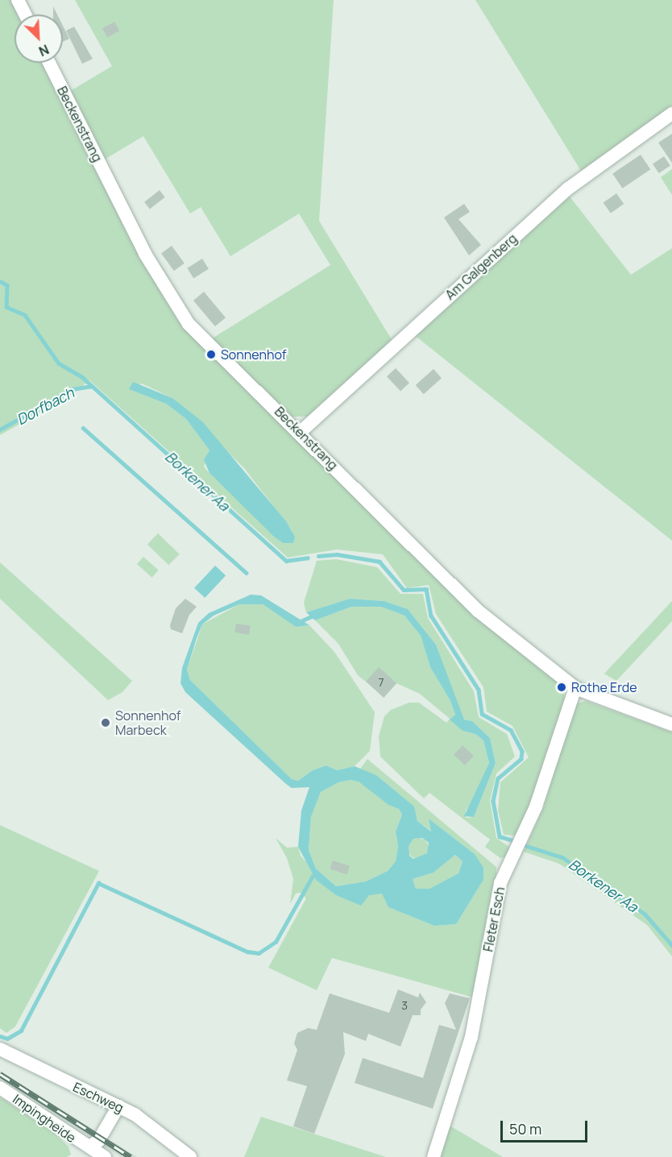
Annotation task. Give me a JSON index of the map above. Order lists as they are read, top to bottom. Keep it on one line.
{"streets":{"street":["Beckenstrang","Am Galgenberg","Fleter Esch","Eschweg","Impingheide"]},"crossings":[["Beckenstrang","Am Galgenberg"],["Beckenstrang","Fleter Esch"],["Eschweg","Impingheide"]],"water":["Dorfbach","Borkener Aa"],"places":["Sonnenhof","Rothe Erde","Sonnenhof Marbeck"],"house_numbers":["7","3"],"scale_bar":"50 m","north":"bottom right"}
